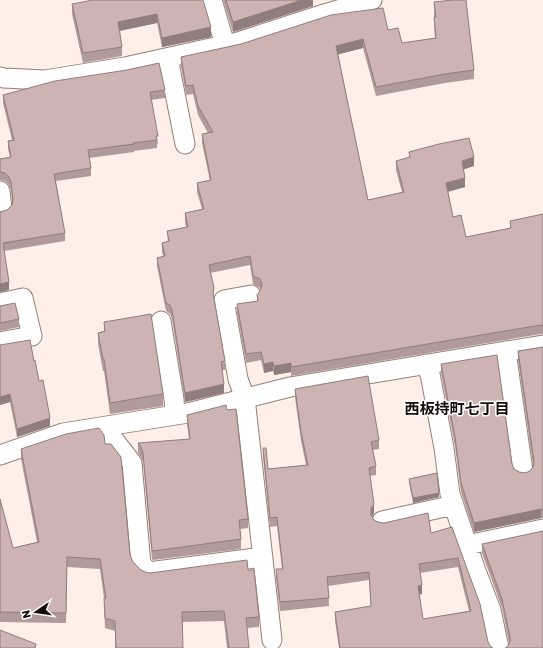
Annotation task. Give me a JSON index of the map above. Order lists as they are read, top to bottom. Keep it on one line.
{"districts":["西板持町七丁目"],"north":"left"}
